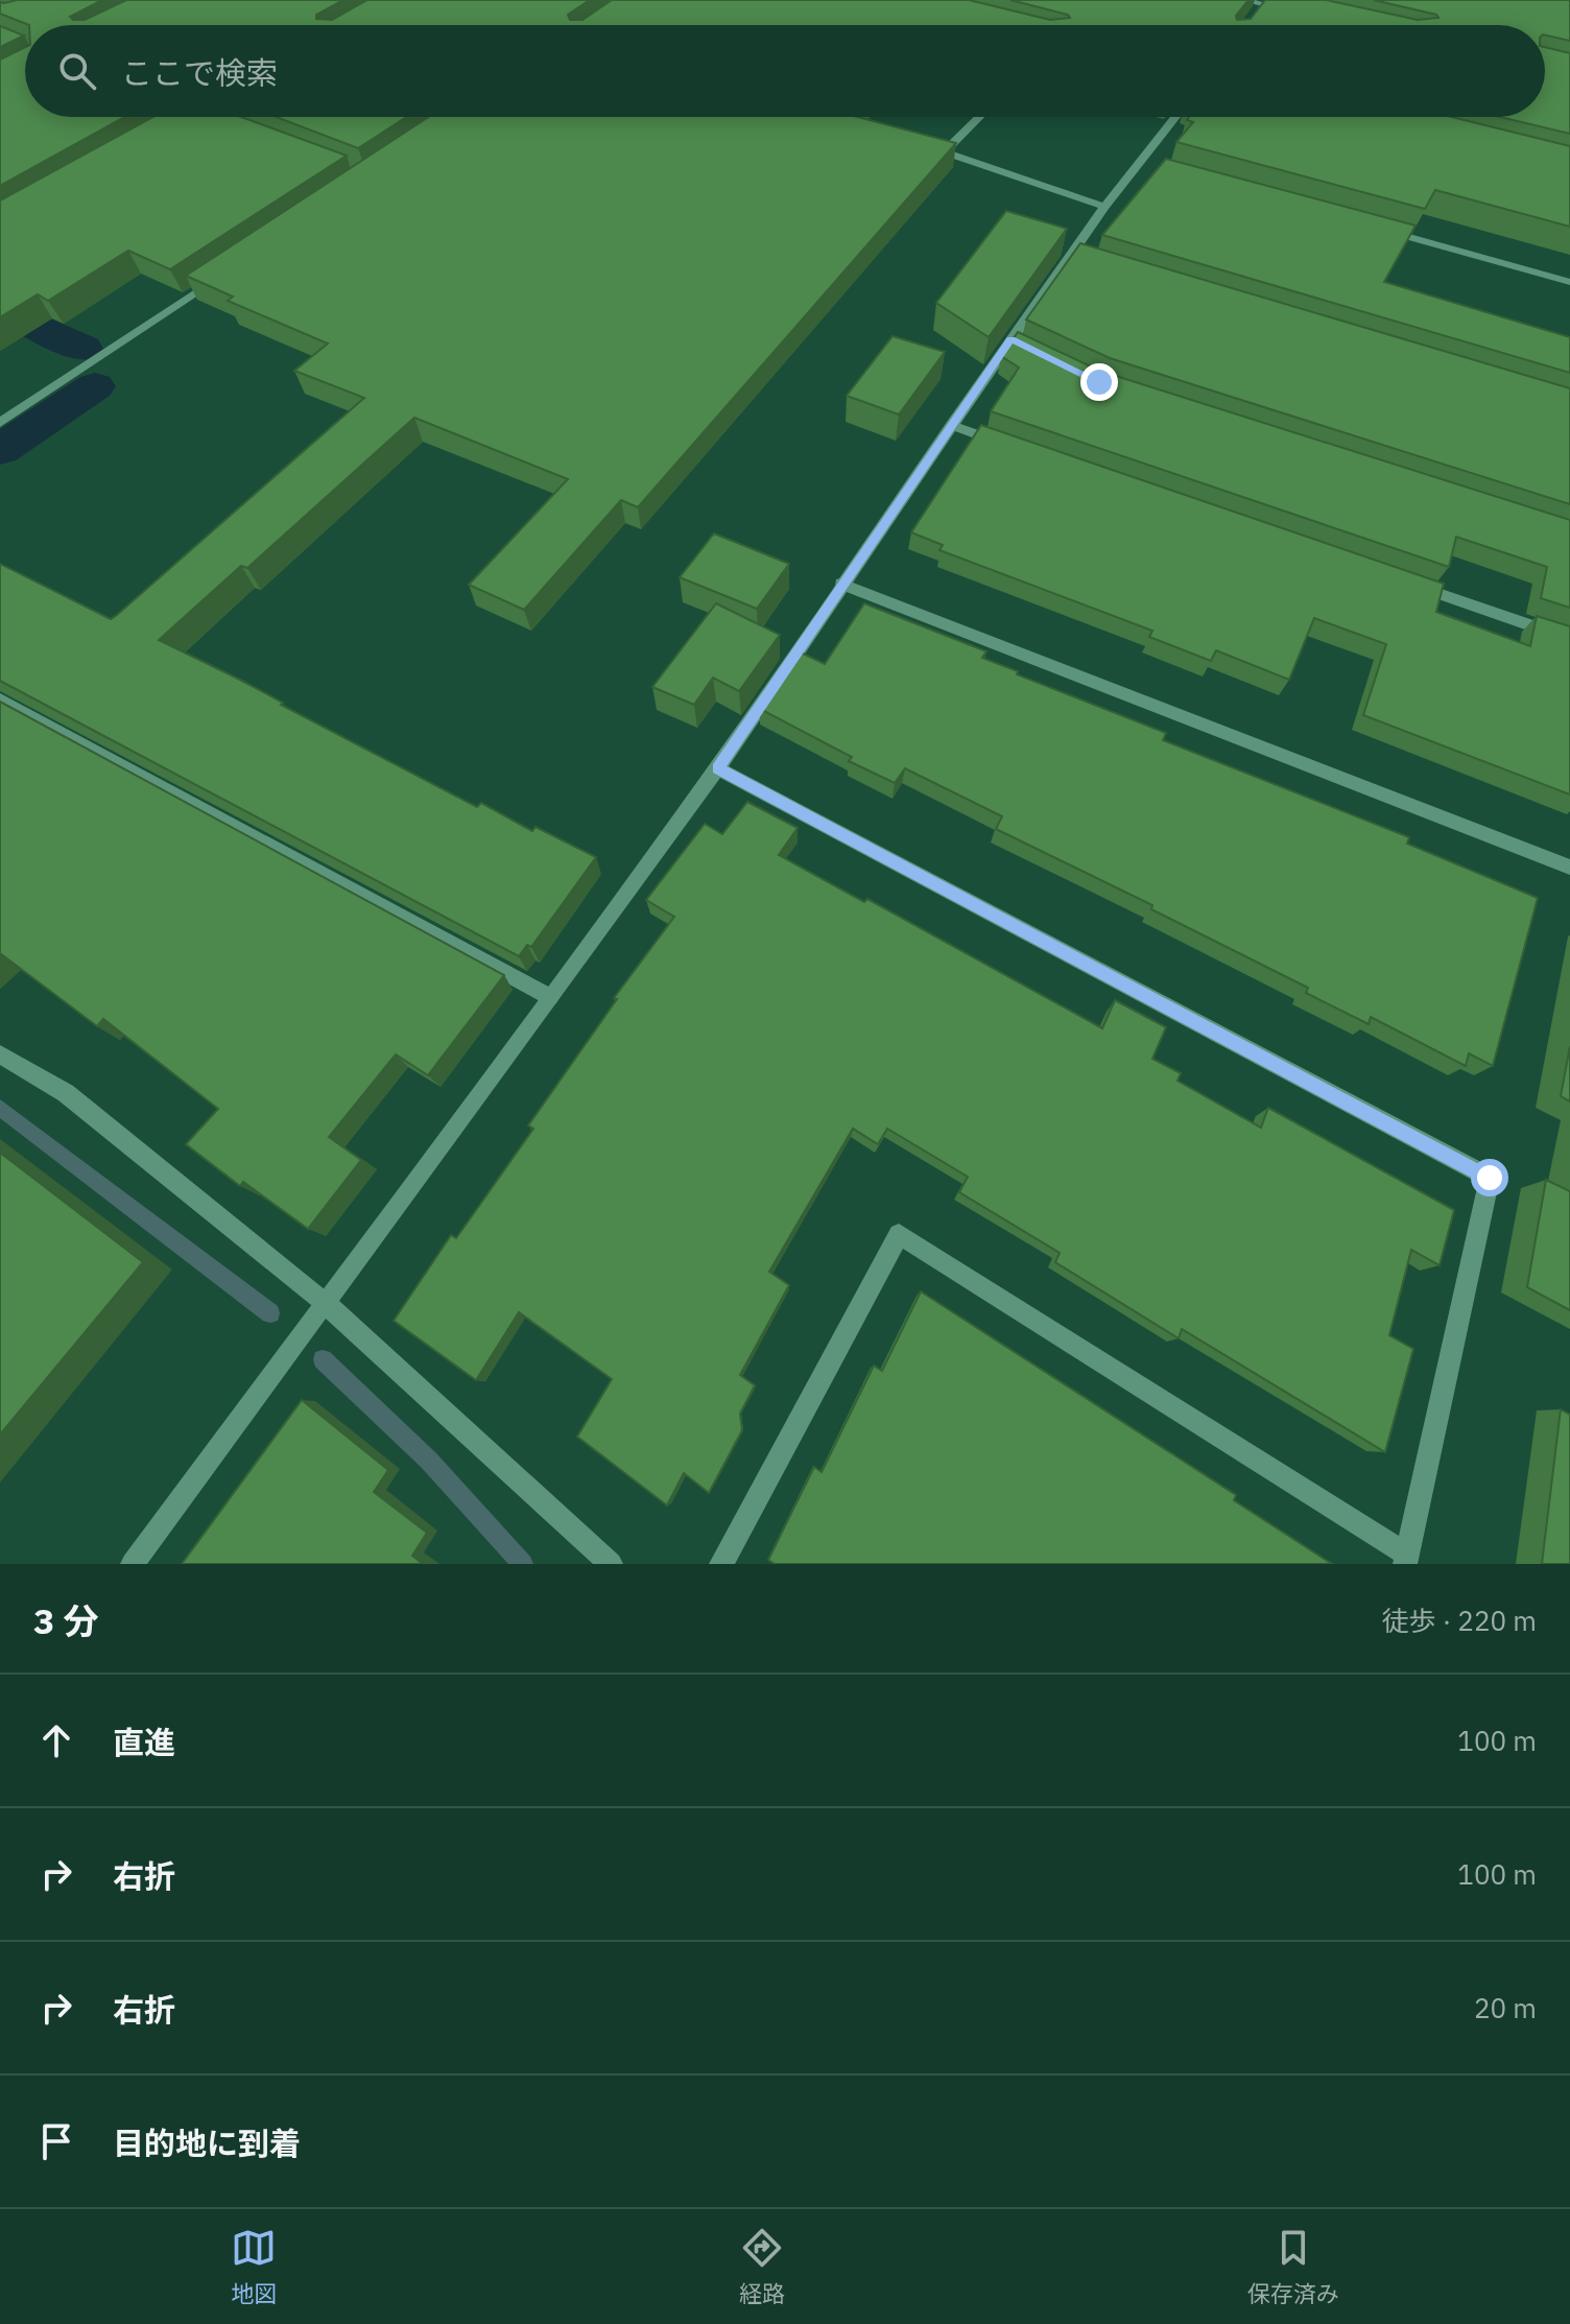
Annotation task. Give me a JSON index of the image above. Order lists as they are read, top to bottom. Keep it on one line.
{"page":{"search":"ここで検索","heading":["3 分","徒歩 · 220 m"],"list":[["直進","100 m"],["右折","100 m"],["右折","20 m"],"目的地に到着"],"nav":["地図","経路","保存済み"]}}
